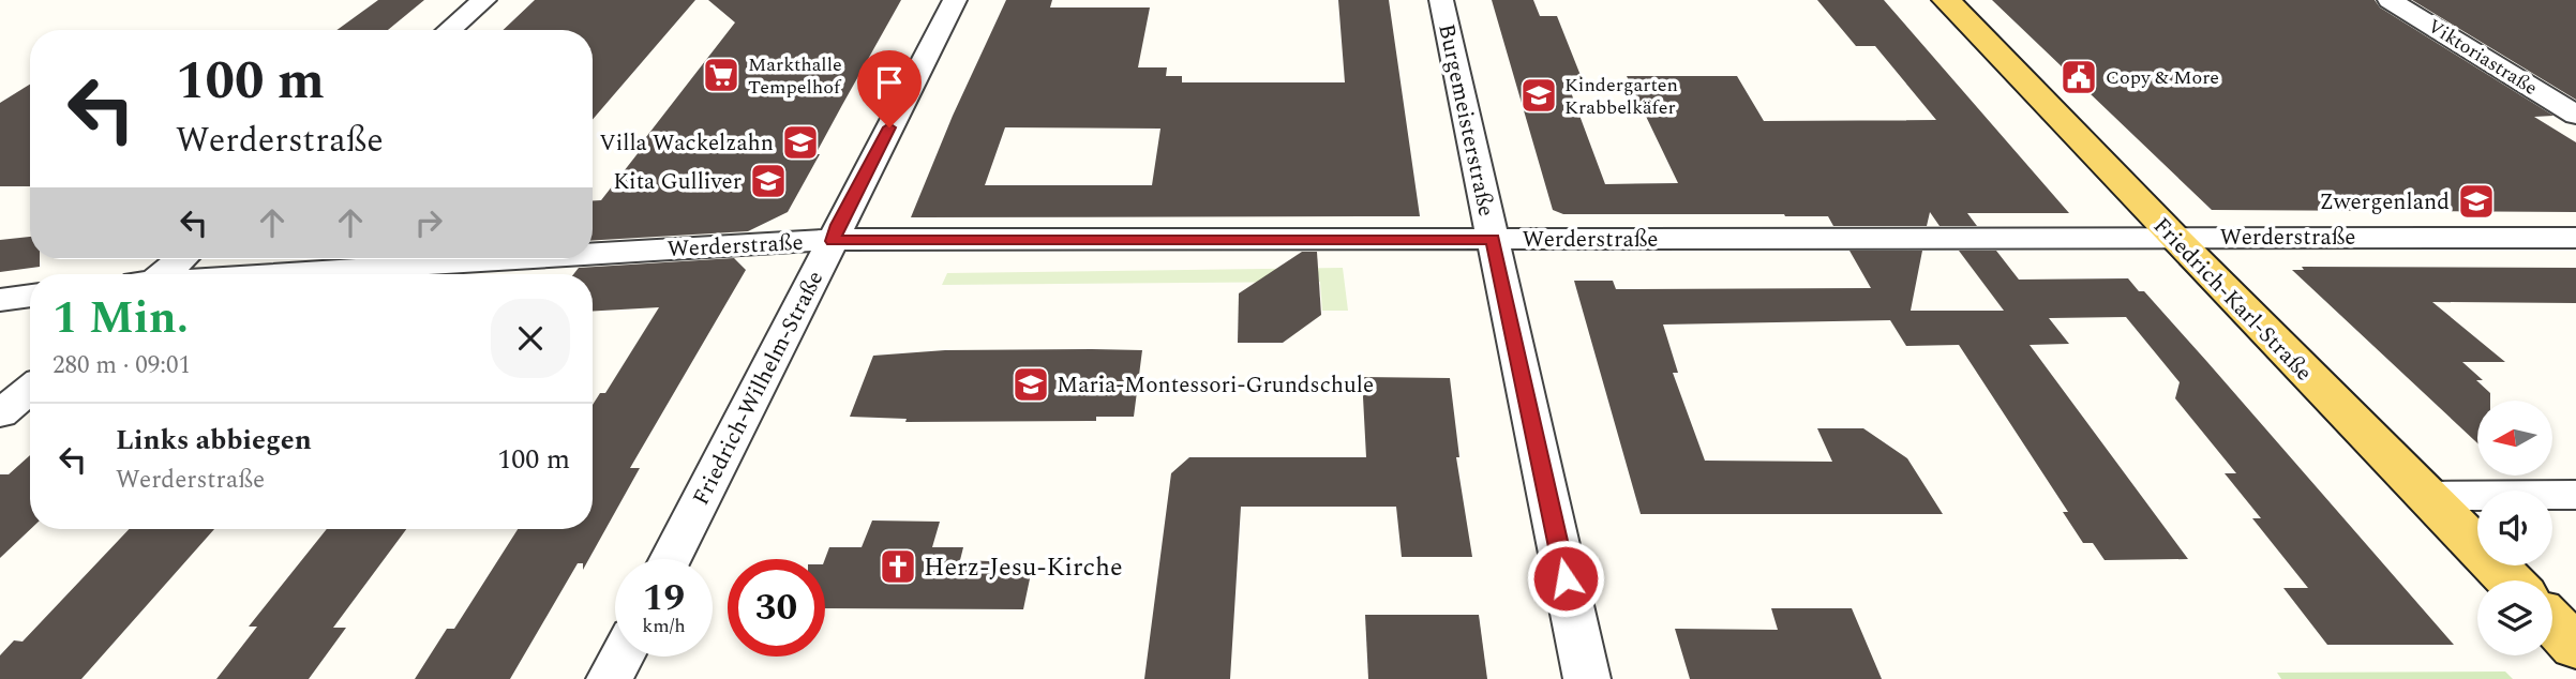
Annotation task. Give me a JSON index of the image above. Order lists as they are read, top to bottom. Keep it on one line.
{"streets":{"main road":["Friedrich-Karl-Straße"],"street":["Viktoriastraße","Burgemeisterstraße","Werderstraße","Friedrich-Wilhelm-Straße"]},"crossings":[["Burgemeisterstraße","Werderstraße"],["Werderstraße","Friedrich-Karl-Straße"],["Werderstraße","Friedrich-Wilhelm-Straße"]],"places":{"supermarket":["Markthalle Tempelhof"],"public building":["Copy & More"],"school or university":["Kindergarten Krabbelkäfer","Villa Wackelzahn","Kita Gulliver","Zwergenland","Maria-Montessori-Grundschule"],"church":["Herz-Jesu-Kirche"]},"north":"left","page":{"turn":["100 m","Werderstraße"],"heading":["1 Min.","280 m · 09:01"],"list":[{"name":"Links abbiegen","note":"Werderstraße","value":"100 m"}],"speed":"19 km/h","limit":"30"}}
